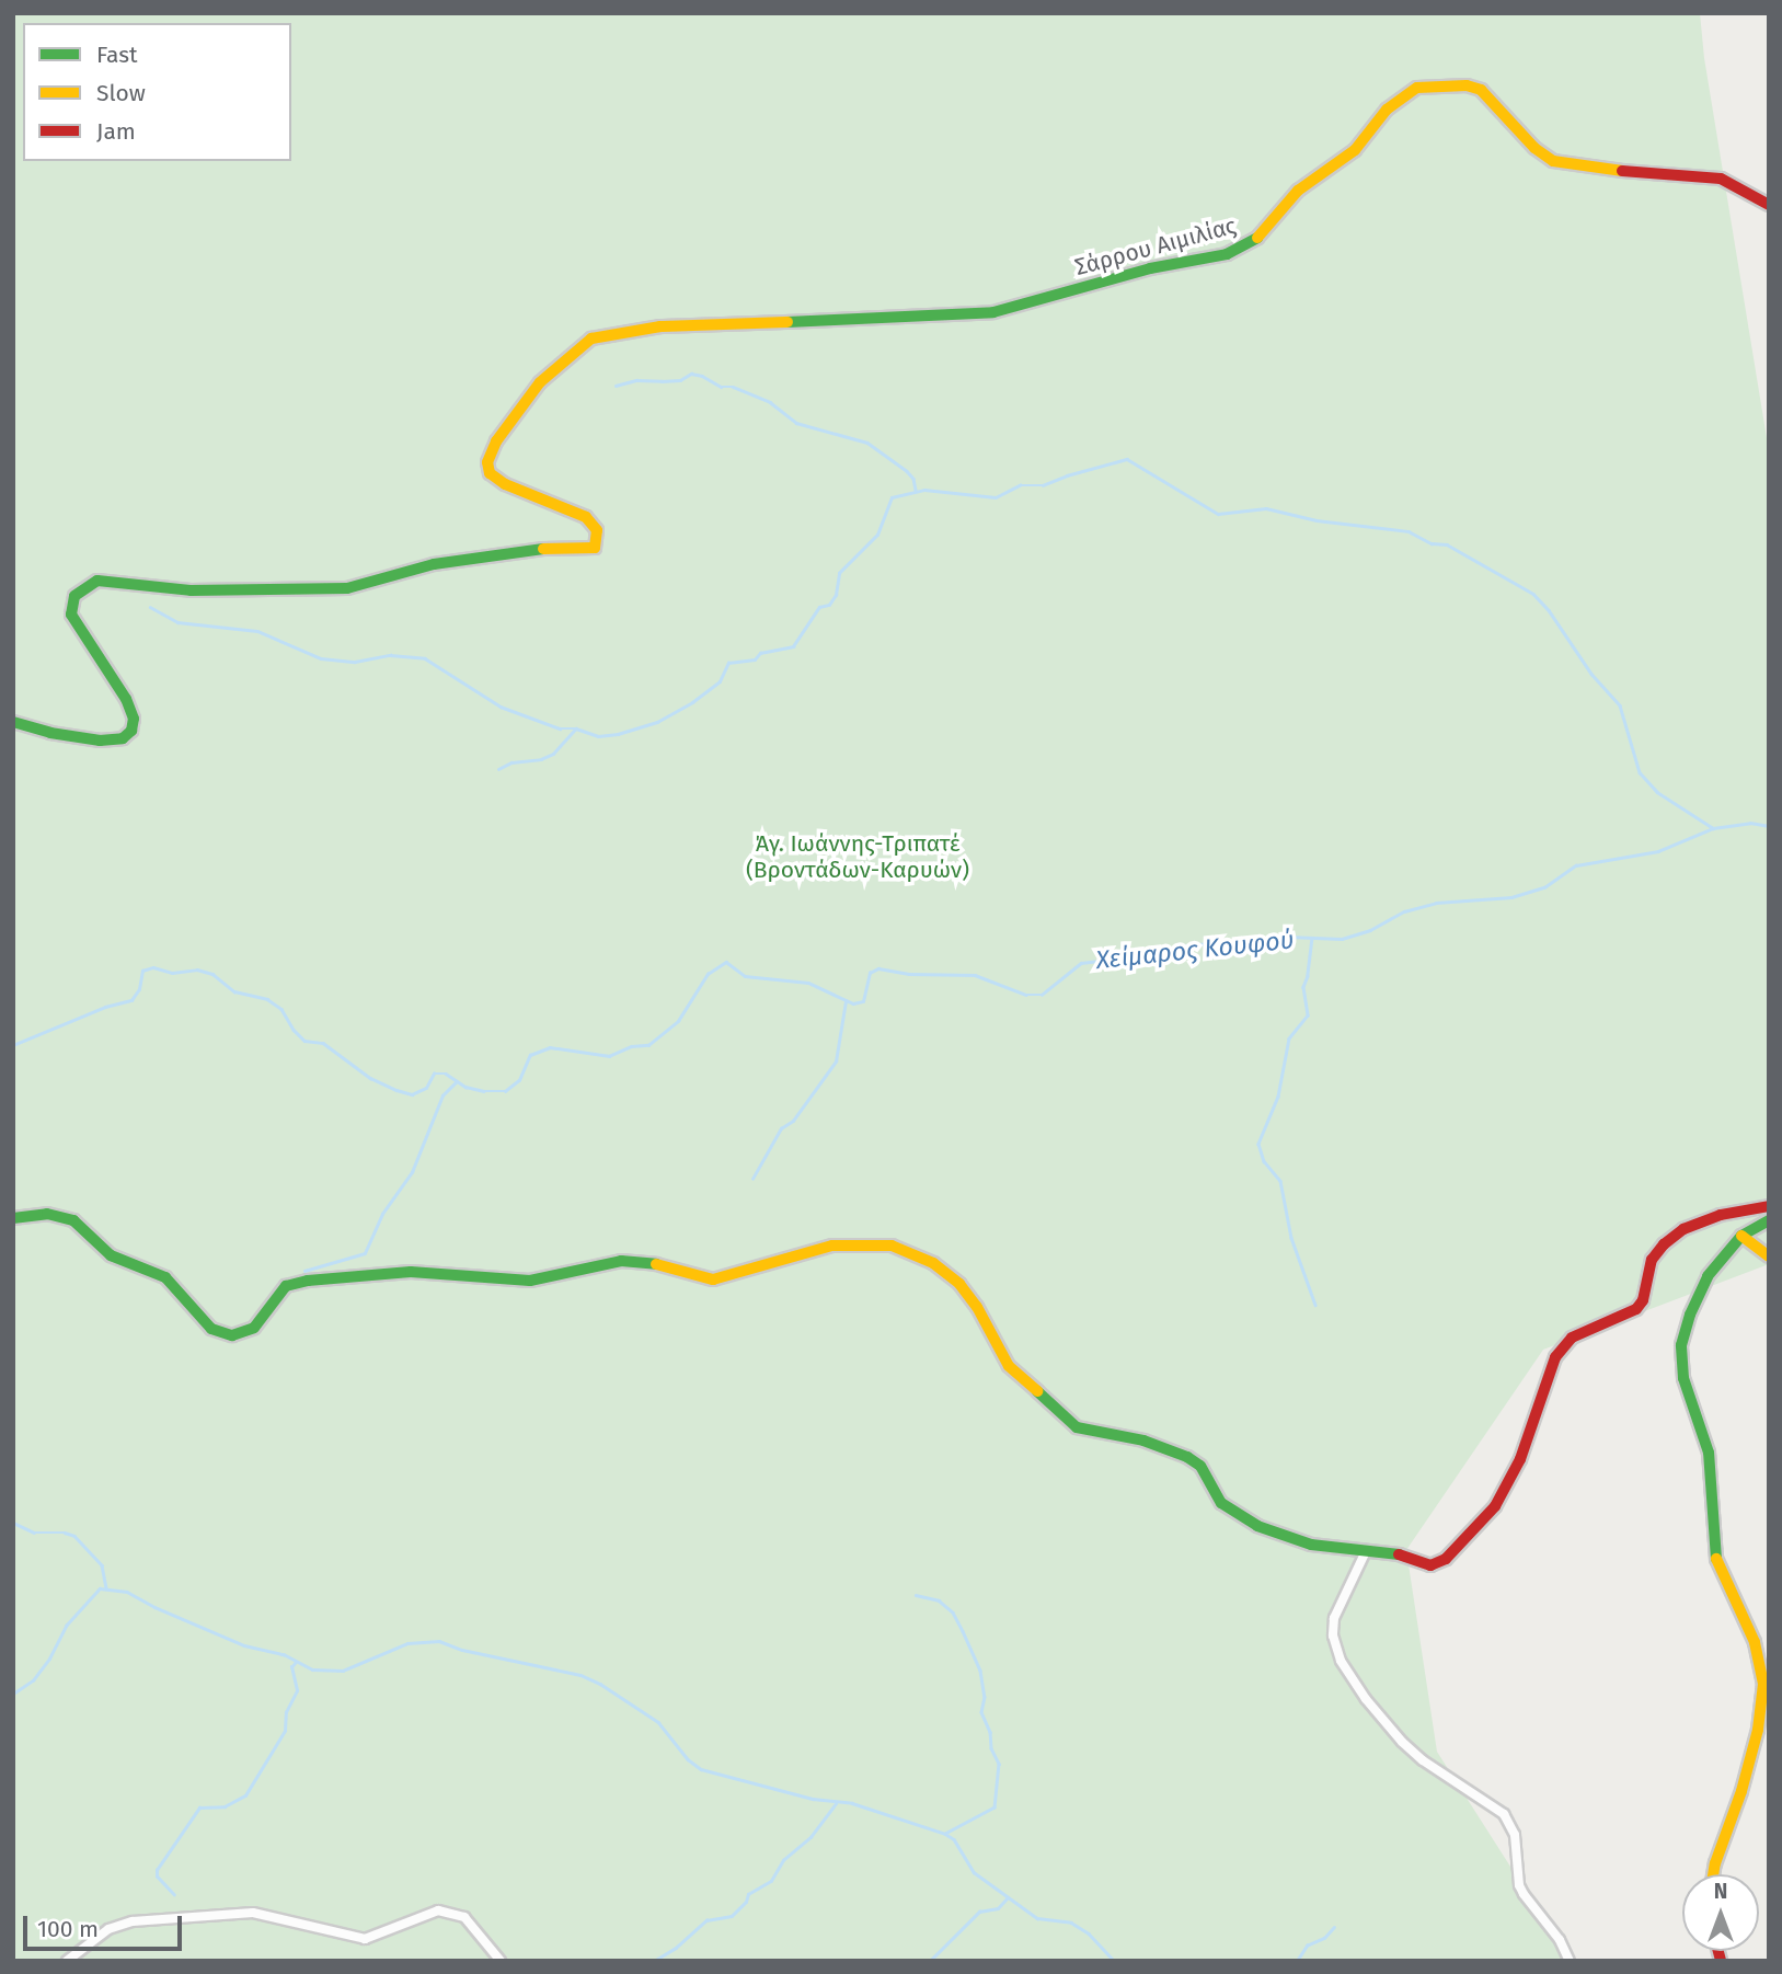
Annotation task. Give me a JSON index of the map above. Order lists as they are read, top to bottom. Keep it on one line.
{"streets":{"street":["Σάρρου Αιμιλίας"]},"water":["Χείμαρος Κουφού"],"parks":["Άγ. Ιωάννης-Τριπατέ (Βροντάδων-Καρυών)"],"legend":["Fast","Slow","Jam"],"scale_bar":"100 m","north":"top"}
